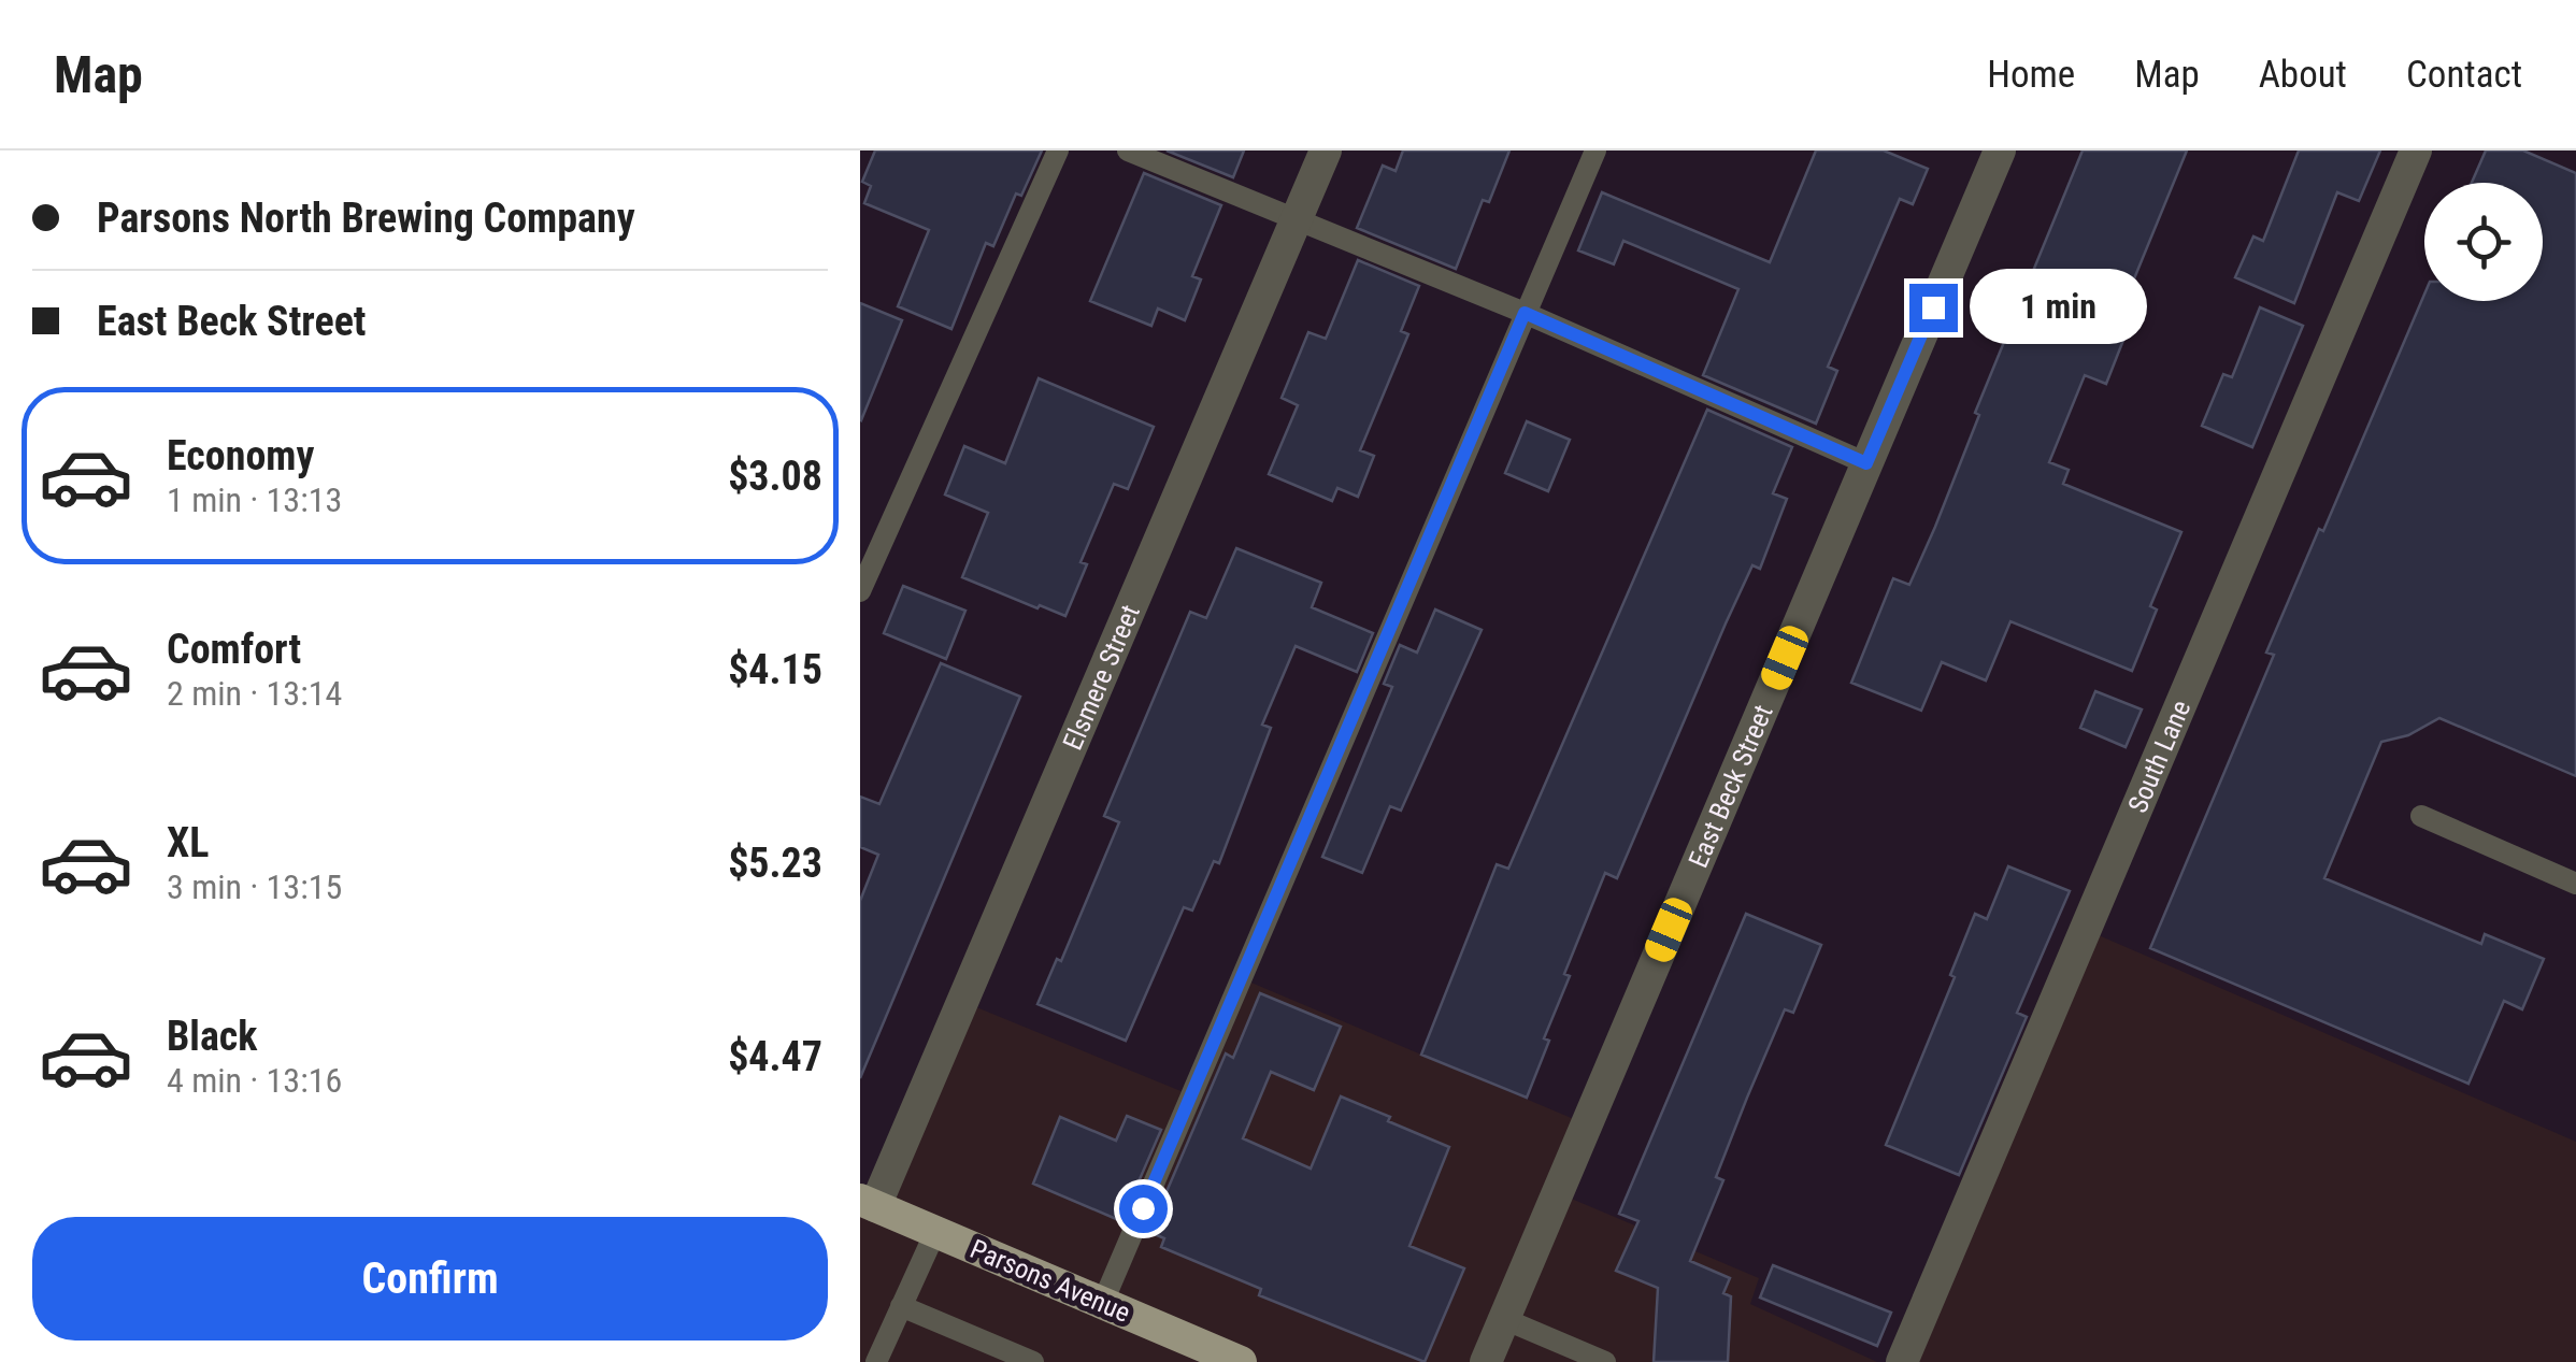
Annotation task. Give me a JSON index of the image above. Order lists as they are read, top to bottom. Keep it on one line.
{"streets":{"main road":["Parsons Avenue"],"street":["Elsmere Street","South Lane","East Beck Street"]},"crossings":[["Elsmere Street","Parsons Avenue"]],"page":{"header":"Map","nav":["Home","Map","About","Contact"],"banner":["Parsons North Brewing Company","East Beck Street"],"bubble":"1 min","list":[{"name":"Economy","note":"1 min · 13:13","value":"$3.08"},{"name":"Comfort","note":"2 min · 13:14","value":"$4.15"},{"name":"XL","note":"3 min · 13:15","value":"$5.23"},{"name":"Black","note":"4 min · 13:16","value":"$4.47"}],"buttons":"Confirm"}}
